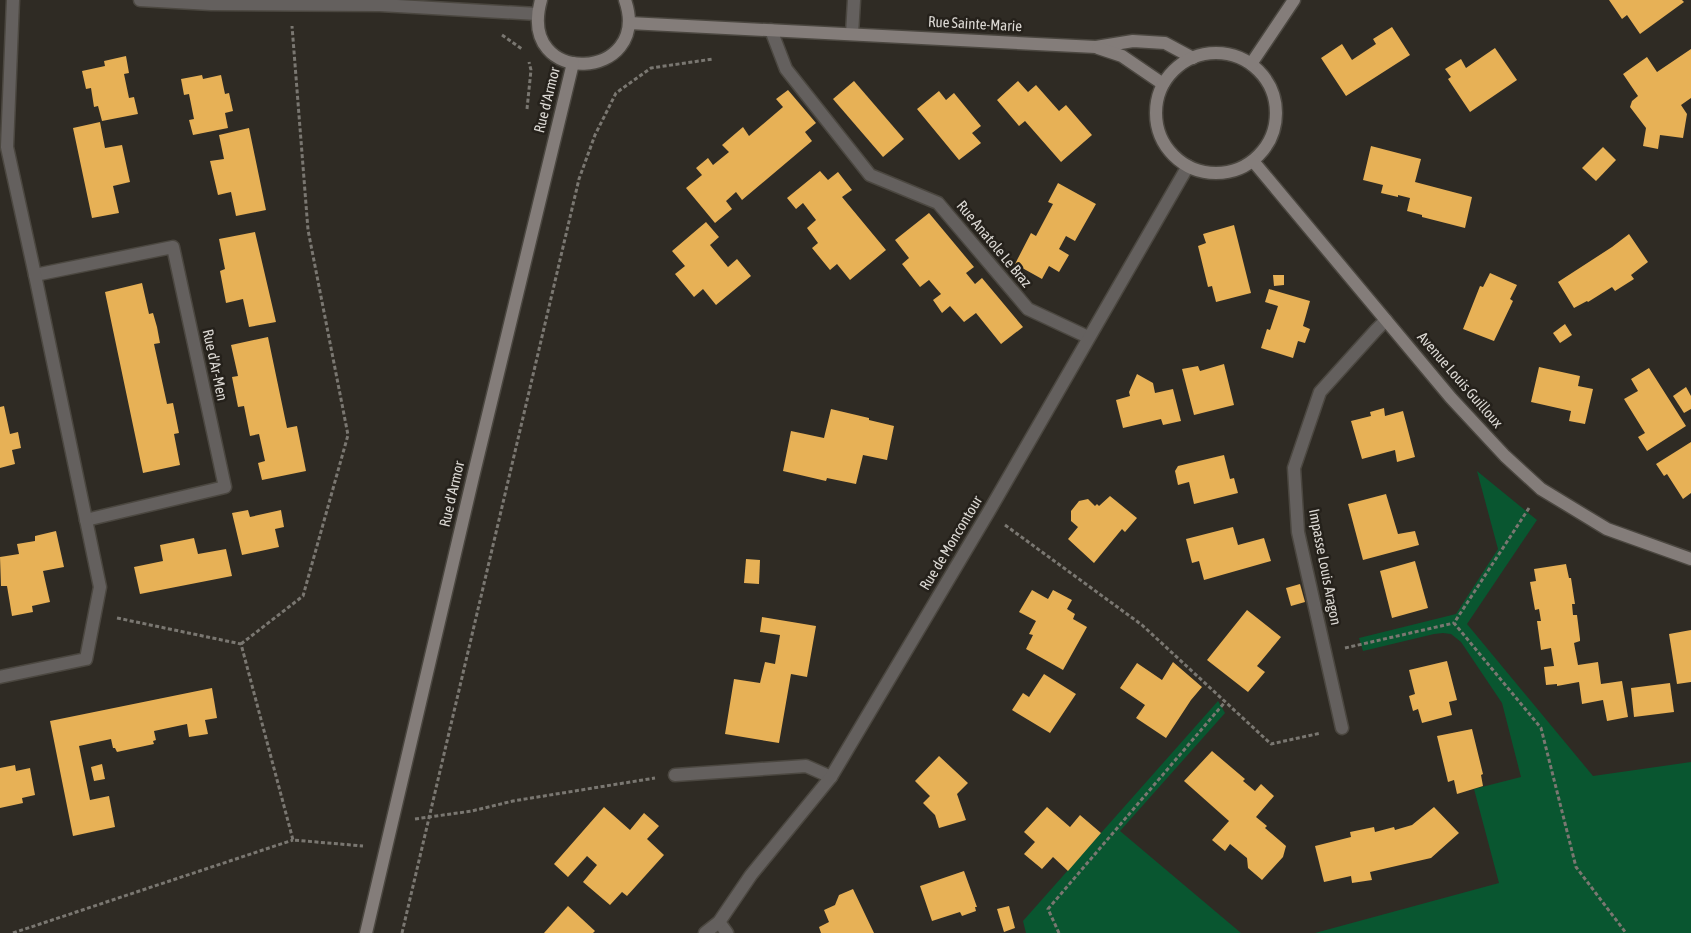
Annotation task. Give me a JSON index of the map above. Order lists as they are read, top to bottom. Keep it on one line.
{"streets":{"main road":["Rue Sainte-Marie","Rue d'Armor","Avenue Louis Guilloux"],"street":["Rue Anatole Le Braz","Rue d'Ar-Men","Rue de Moncontour","Impasse Louis Aragon"]},"crossings":[["Rue Sainte-Marie","Rue Anatole Le Braz"],["Rue Sainte-Marie","Avenue Louis Guilloux"],["Rue Sainte-Marie","Rue de Moncontour"],["Rue Anatole Le Braz","Rue de Moncontour"],["Avenue Louis Guilloux","Rue de Moncontour"],["Avenue Louis Guilloux","Impasse Louis Aragon"]]}
